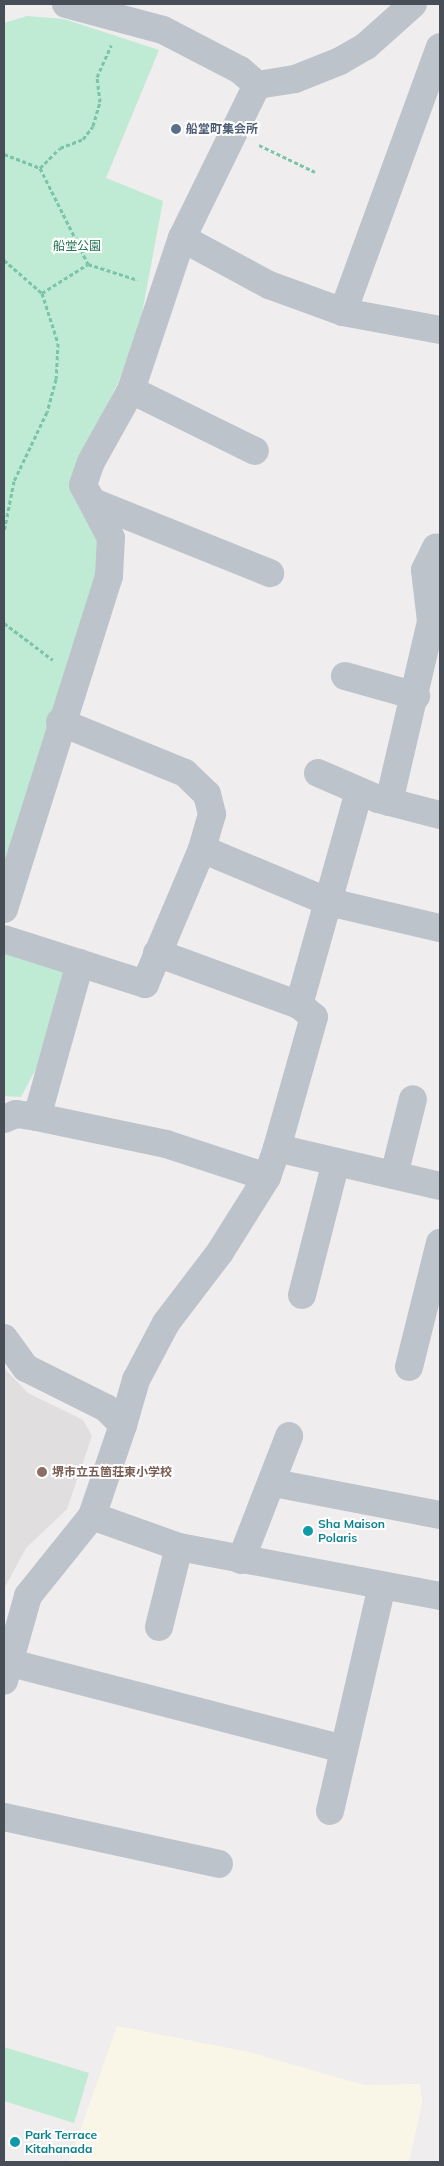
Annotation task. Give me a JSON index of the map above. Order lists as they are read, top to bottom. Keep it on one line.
{"parks":["船堂公園"],"places":["船堂町集会所","堺市立五箇荘東小学校","Sha Maison Polaris","Park Terrace Kitahanada"]}
